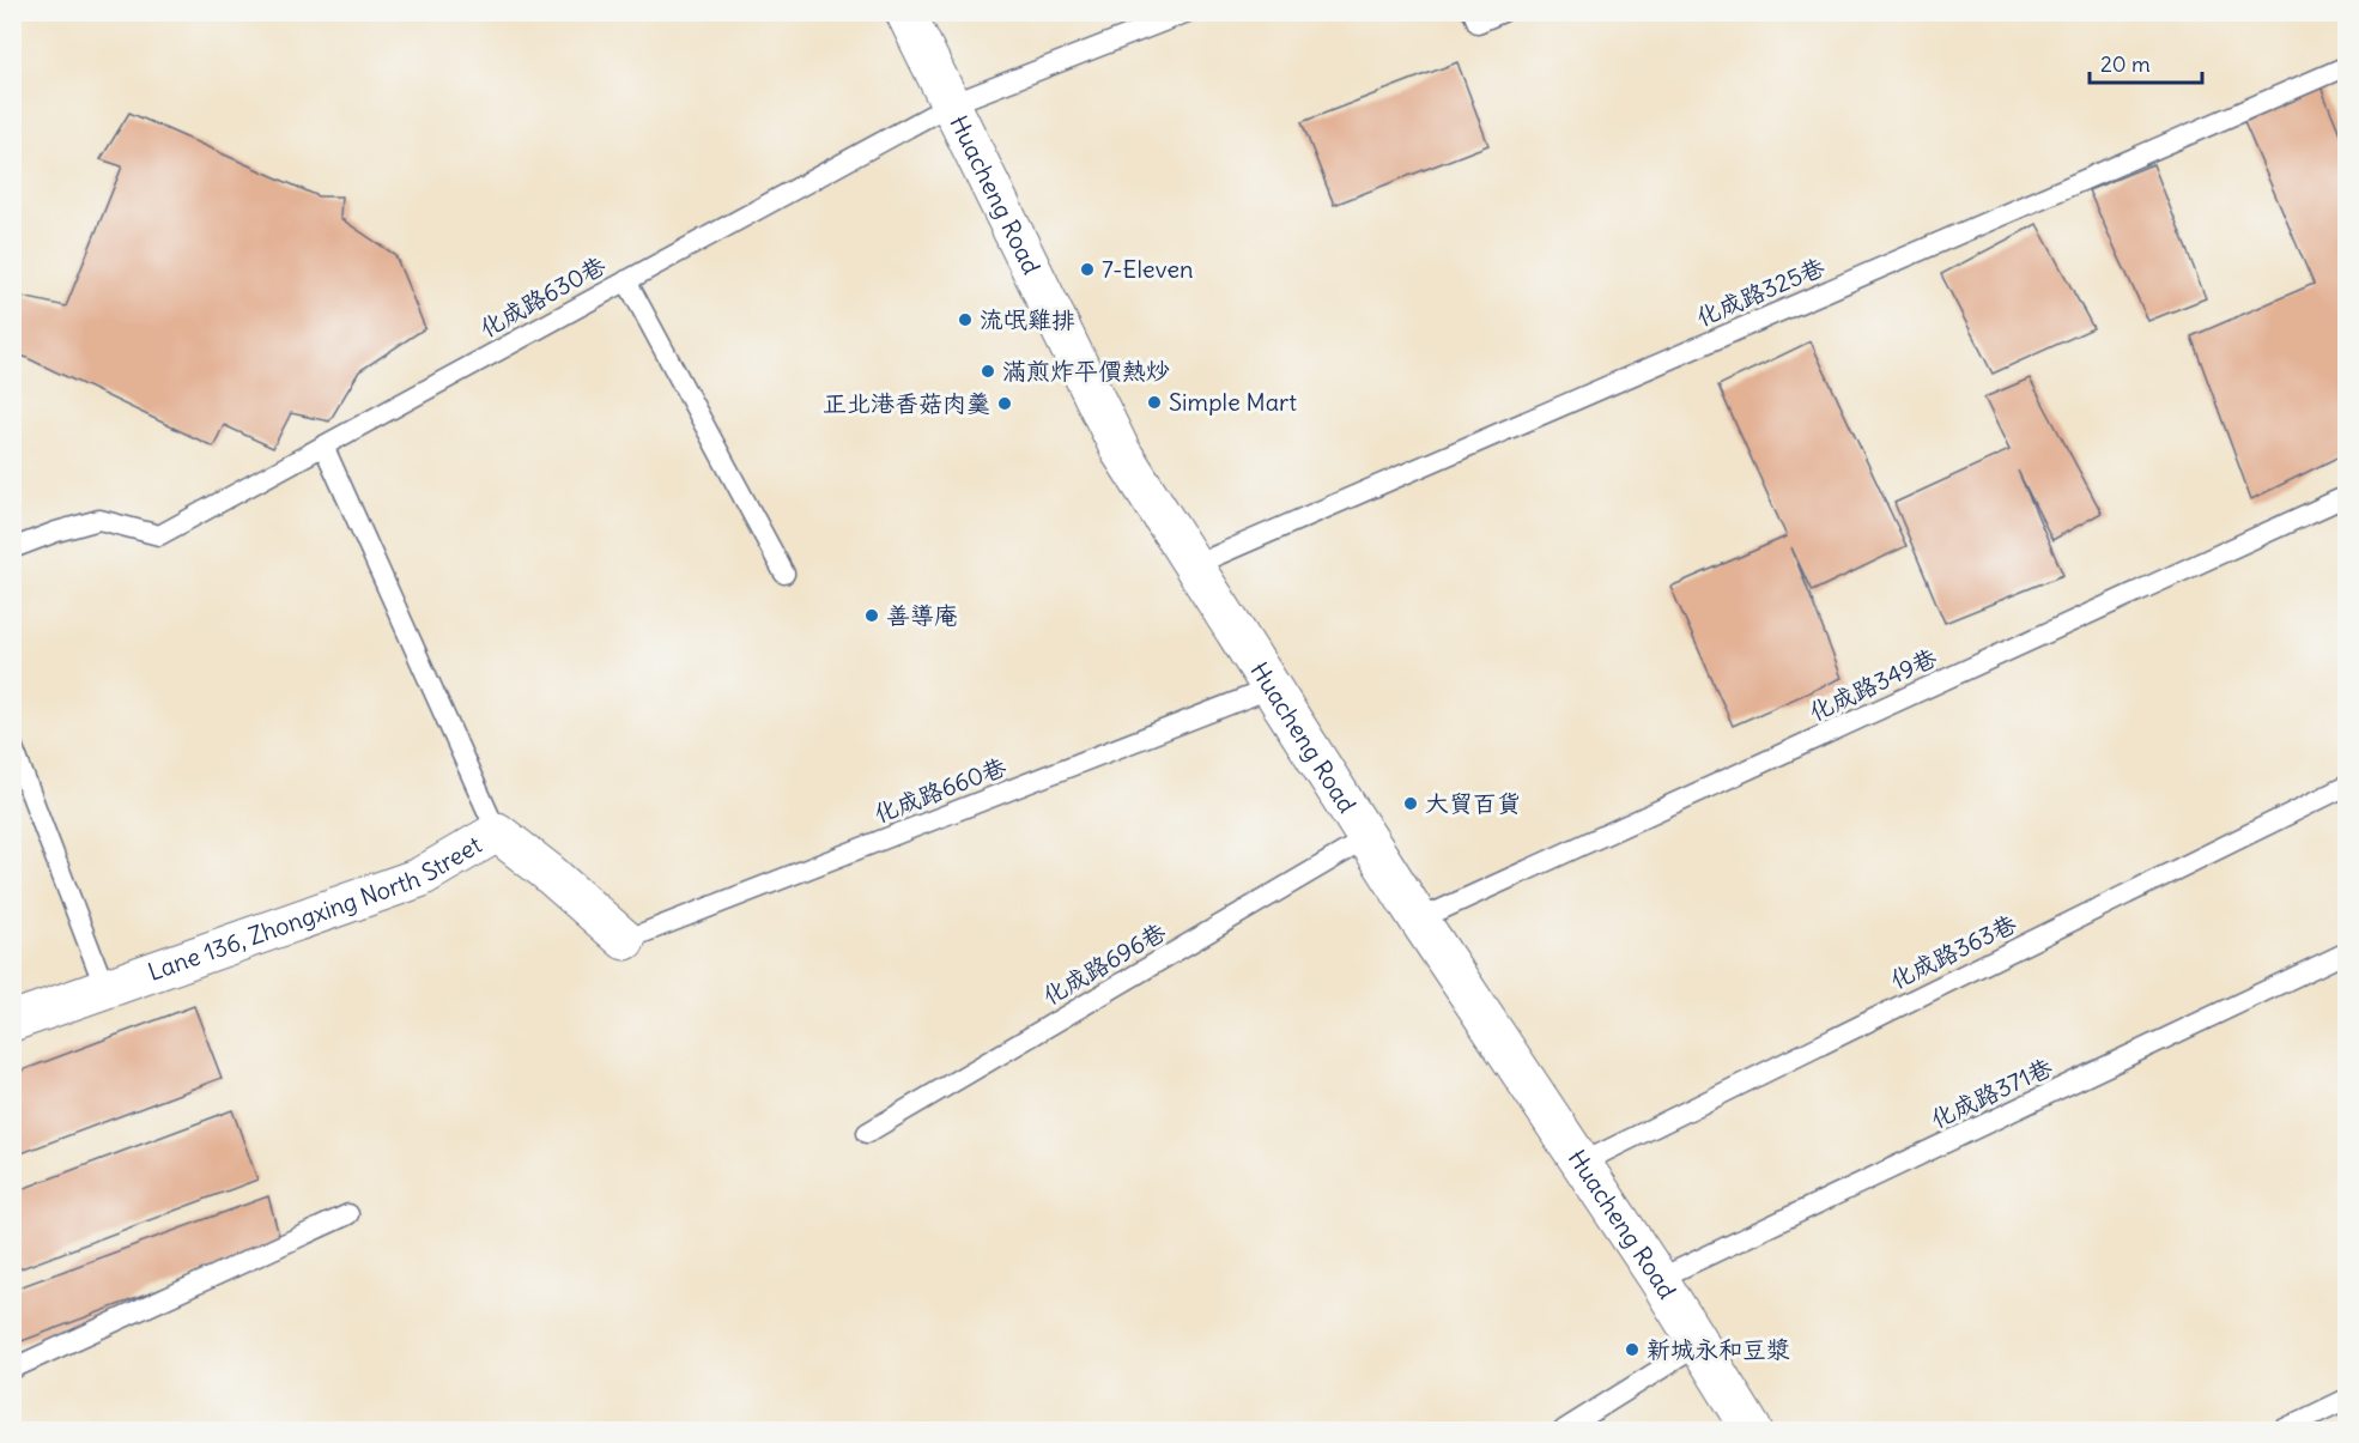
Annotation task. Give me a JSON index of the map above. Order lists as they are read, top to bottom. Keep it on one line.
{"streets":{"street":["Huacheng Road","Lane 136, Zhongxing North Street"],"lane":["化成路325巷","化成路630巷","化成路349巷","化成路660巷","化成路363巷","化成路696巷","化成路371巷"]},"crossings":[["Huacheng Road","化成路325巷"],["Huacheng Road","化成路630巷"],["Huacheng Road","化成路349巷"],["Huacheng Road","化成路660巷"],["Huacheng Road","化成路363巷"],["Huacheng Road","化成路696巷"],["Huacheng Road","化成路371巷"],["化成路660巷","Lane 136, Zhongxing North Street"]],"places":["7-Eleven","流氓雞排","滿煎炸平價熱炒","Simple Mart","正北港香菇肉羹","善導庵","大貿百貨","新城永和豆漿"],"scale_bar":"20 m"}
